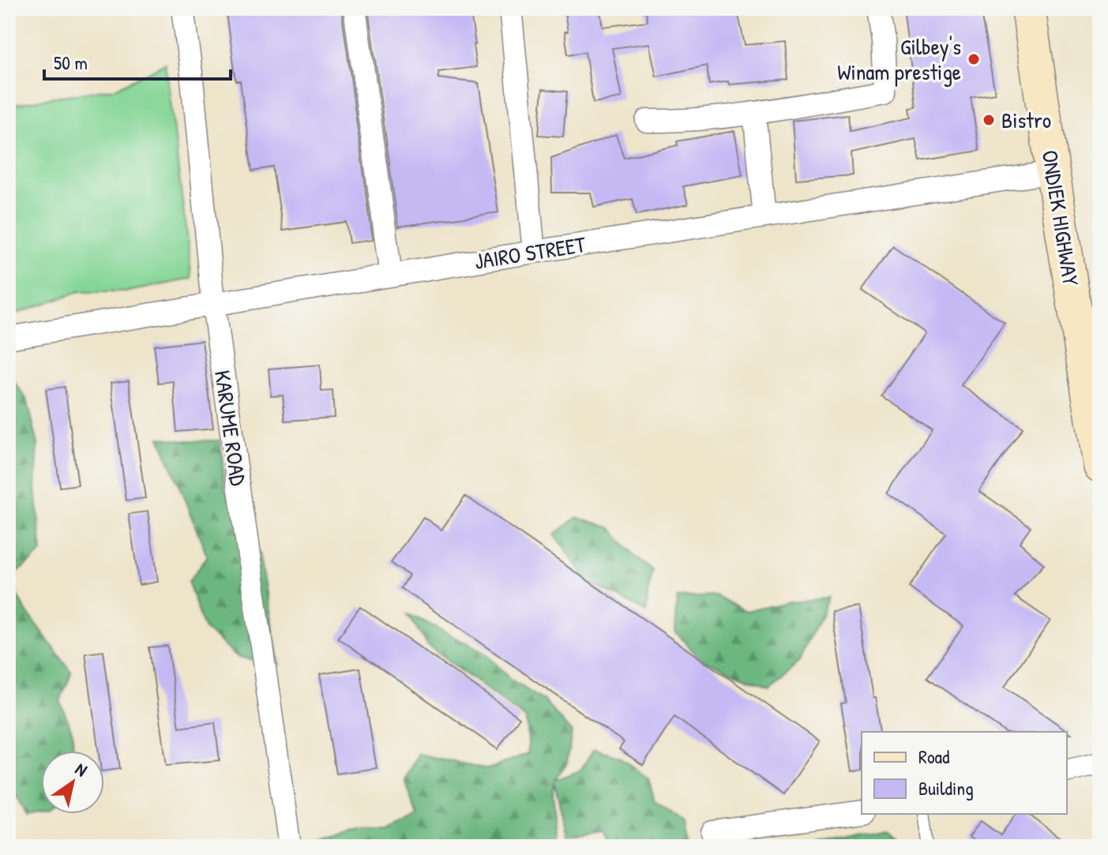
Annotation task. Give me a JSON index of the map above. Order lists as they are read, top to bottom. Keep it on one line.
{"streets":{"main road":["ONDIEK HIGHWAY"],"street":["JAIRO STREET","KARUME ROAD"]},"crossings":[["ONDIEK HIGHWAY","JAIRO STREET"],["JAIRO STREET","KARUME ROAD"]],"places":["Gilbey's Winam prestige","Bistro"],"legend":["Road","Building"],"scale_bar":"50 m","north":"top right"}
